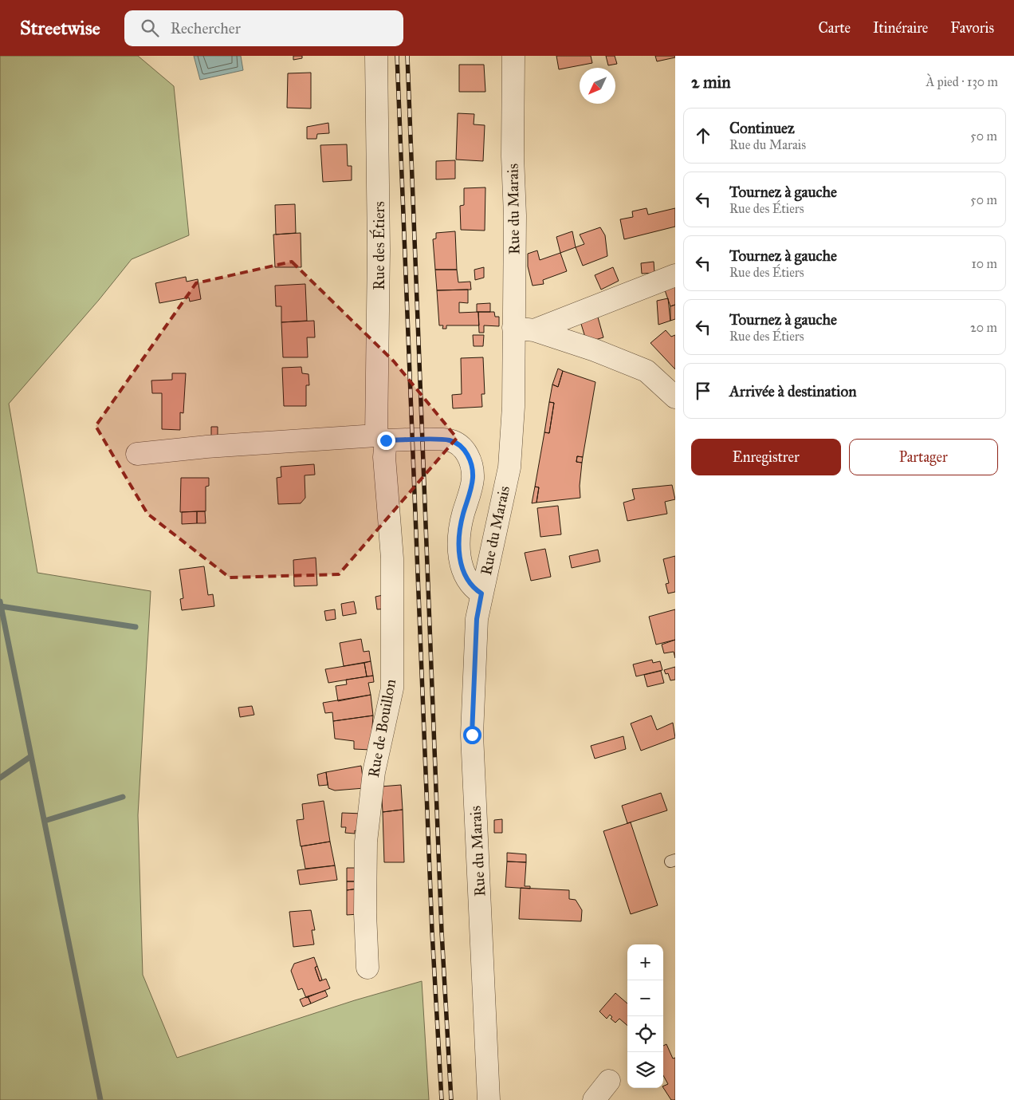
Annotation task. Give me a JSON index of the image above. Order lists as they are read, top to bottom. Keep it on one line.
{"streets":{"street":["Rue du Marais","Rue des Étiers","Rue de Bouillon"]},"crossings":[["Rue des Étiers","Rue de Bouillon"]],"north":"bottom left","page":{"header":"Streetwise","search":"Rechercher","nav":["Carte","Itinéraire","Favoris"],"heading":["2 min","À pied · 130 m"],"list":[["Continuez","Rue du Marais","50 m"],["Tournez à gauche","Rue des Étiers","50 m"],["Tournez à gauche","Rue des Étiers","10 m"],["Tournez à gauche","Rue des Étiers","20 m"],"Arrivée à destination"],"buttons":["Enregistrer","Partager"],"map_buttons":["+","−"]}}
